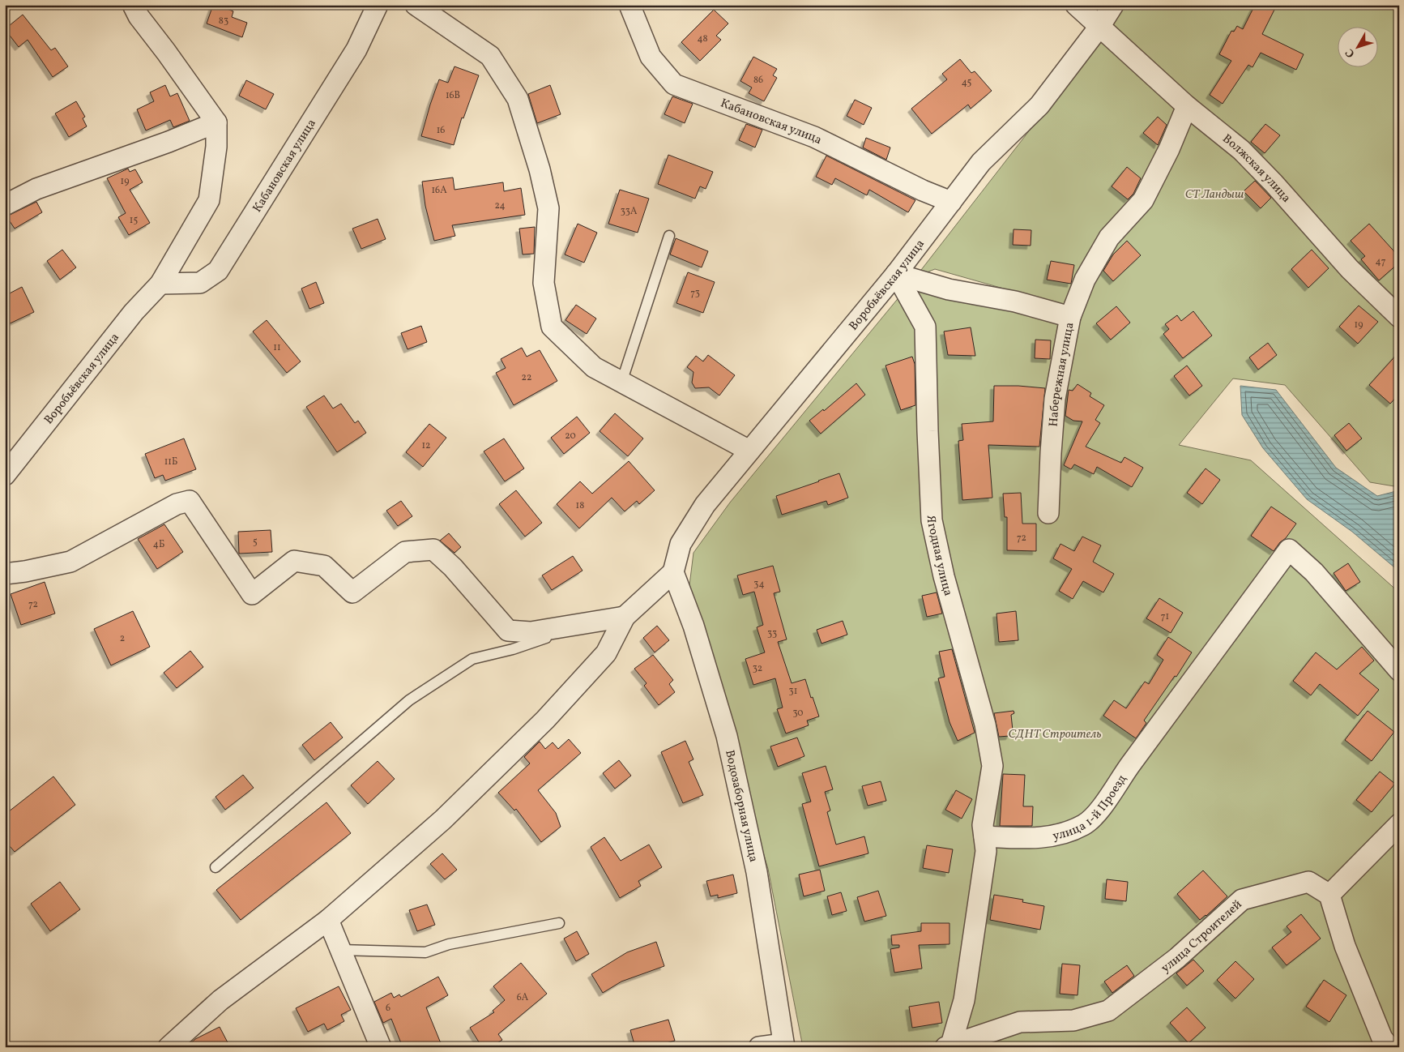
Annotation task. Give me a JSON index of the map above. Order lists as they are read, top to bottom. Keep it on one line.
{"streets":{"street":["Кабановская улица","Волжская улица","Воробьёвская улица","Набережная улица","Ягодная улица","улица 1-й Проезд","Водозаборная улица","улица Строителей"]},"crossings":[["Кабановская улица","Воробьёвская улица"],["Волжская улица","Воробьёвская улица"],["Воробьёвская улица","Набережная улица"],["Воробьёвская улица","Ягодная улица"],["Воробьёвская улица","Водозаборная улица"],["Набережная улица","Ягодная улица"],["Ягодная улица","улица 1-й Проезд"]],"parks":["СТ Ландыш","СДНТ Строитель"],"house_numbers":["83","48","86","45","16В","16","19","16А","24","33А","15","47","73","19","11","22","20","12","11Б","18","72","5","4Б","34","72","71","33","2","32","31","30","6А","6"],"north":"bottom left"}
